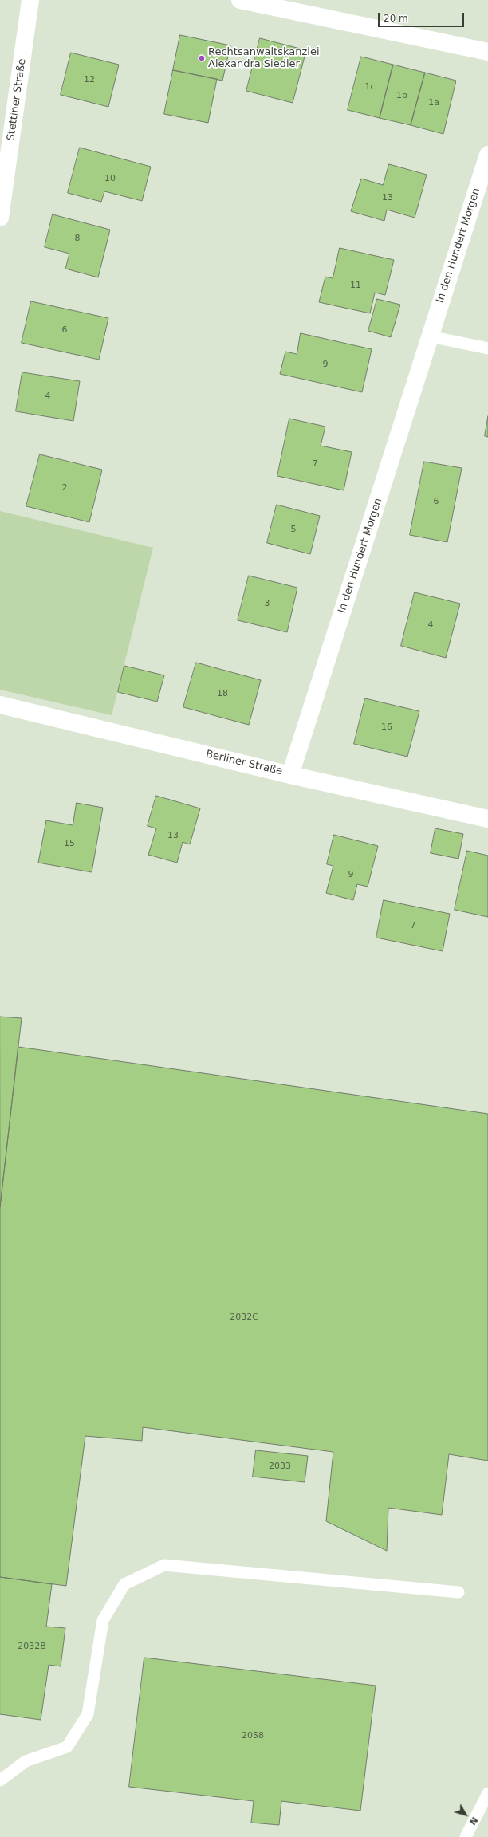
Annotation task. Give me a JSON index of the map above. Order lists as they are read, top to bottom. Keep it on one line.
{"streets":{"street":["Stettiner Straße","In den Hundert Morgen","Berliner Straße"]},"crossings":[["In den Hundert Morgen","Berliner Straße"]],"places":["Rechtsanwaltskanzlei Alexandra Siedler"],"house_numbers":["12","1c","1b","1a","10","13","8","11","6","9","4","7","2","6","5","3","4","18","16","13","15","9","7","2032C","2033","2032B","2058"],"scale_bar":"20 m","north":"bottom right"}
